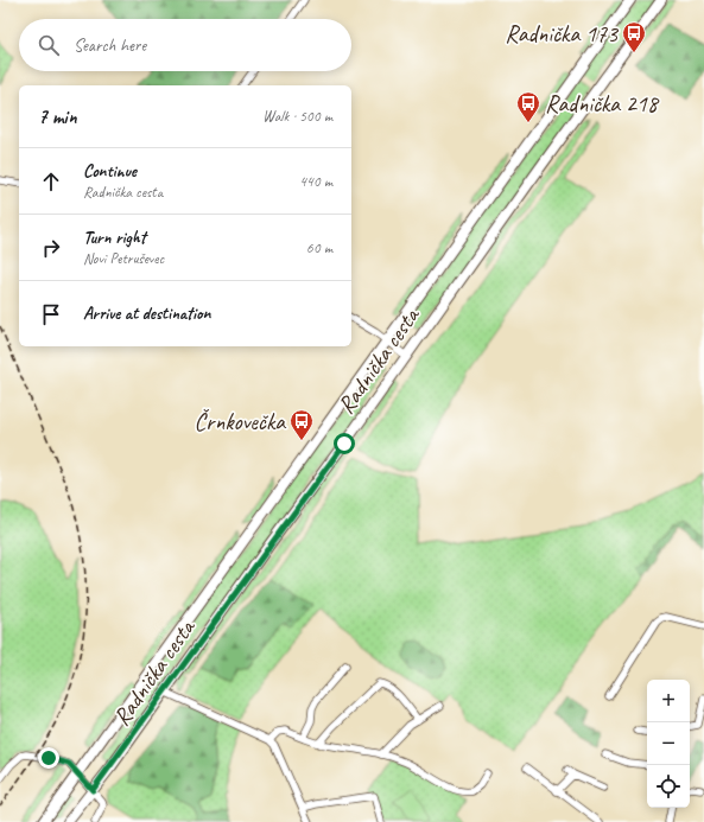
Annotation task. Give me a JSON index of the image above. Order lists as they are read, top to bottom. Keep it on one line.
{"streets":{"main road":["Radnička cesta"]},"places":{"bus stop":["Radnička 173","Radnička 218","Črnkovečka"]},"page":{"search":"Search here","heading":["7 min","Walk · 500 m"],"list":[["Continue","Radnička cesta","440 m"],["Turn right","Novi Petruševec","60 m"],"Arrive at destination"],"map_buttons":["+","−"]}}
